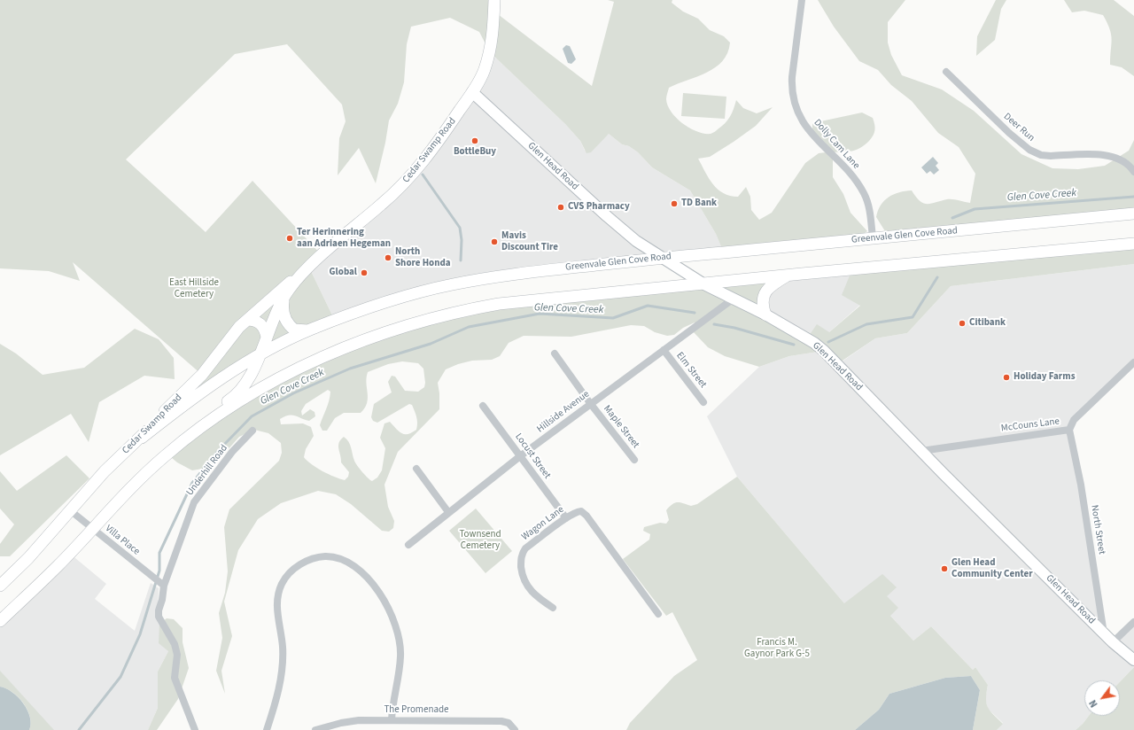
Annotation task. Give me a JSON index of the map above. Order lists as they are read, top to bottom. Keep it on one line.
{"streets":{"main road":["Cedar Swamp Road","Glen Head Road","Greenvale Glen Cove Road"],"street":["Deer Run","Dolly Cam Lane","Elm Street","Hillside Avenue","McCouns Lane","Maple Street","Locust Street","Underhill Road","Wagon Lane","North Street","Villa Place","The Promenade"]},"crossings":[["Dolly Cam Lane","Greenvale Glen Cove Road"],["Cedar Swamp Road","Glen Head Road"],["Cedar Swamp Road","Greenvale Glen Cove Road"],["Cedar Swamp Road","Villa Place"],["Glen Head Road","Greenvale Glen Cove Road"],["Glen Head Road","Hillside Avenue"],["Glen Head Road","McCouns Lane"],["Glen Head Road","North Street"],["Elm Street","Hillside Avenue"],["Hillside Avenue","Maple Street"],["Hillside Avenue","Locust Street"],["McCouns Lane","North Street"],["Locust Street","Wagon Lane"],["Underhill Road","Villa Place"]],"water":["Glen Cove Creek"],"parks":["East Hillside Cemetery","Townsend Cemetery","Francis M. Gaynor Park G-5"],"places":["BottleBuy","TD Bank","CVS Pharmacy","Ter Herinnering aan Adriaen Hegeman","Mavis Discount Tire","North Shore Honda","Global","Citibank","Holiday Farms","Glen Head Community Center"],"north":"bottom left"}
